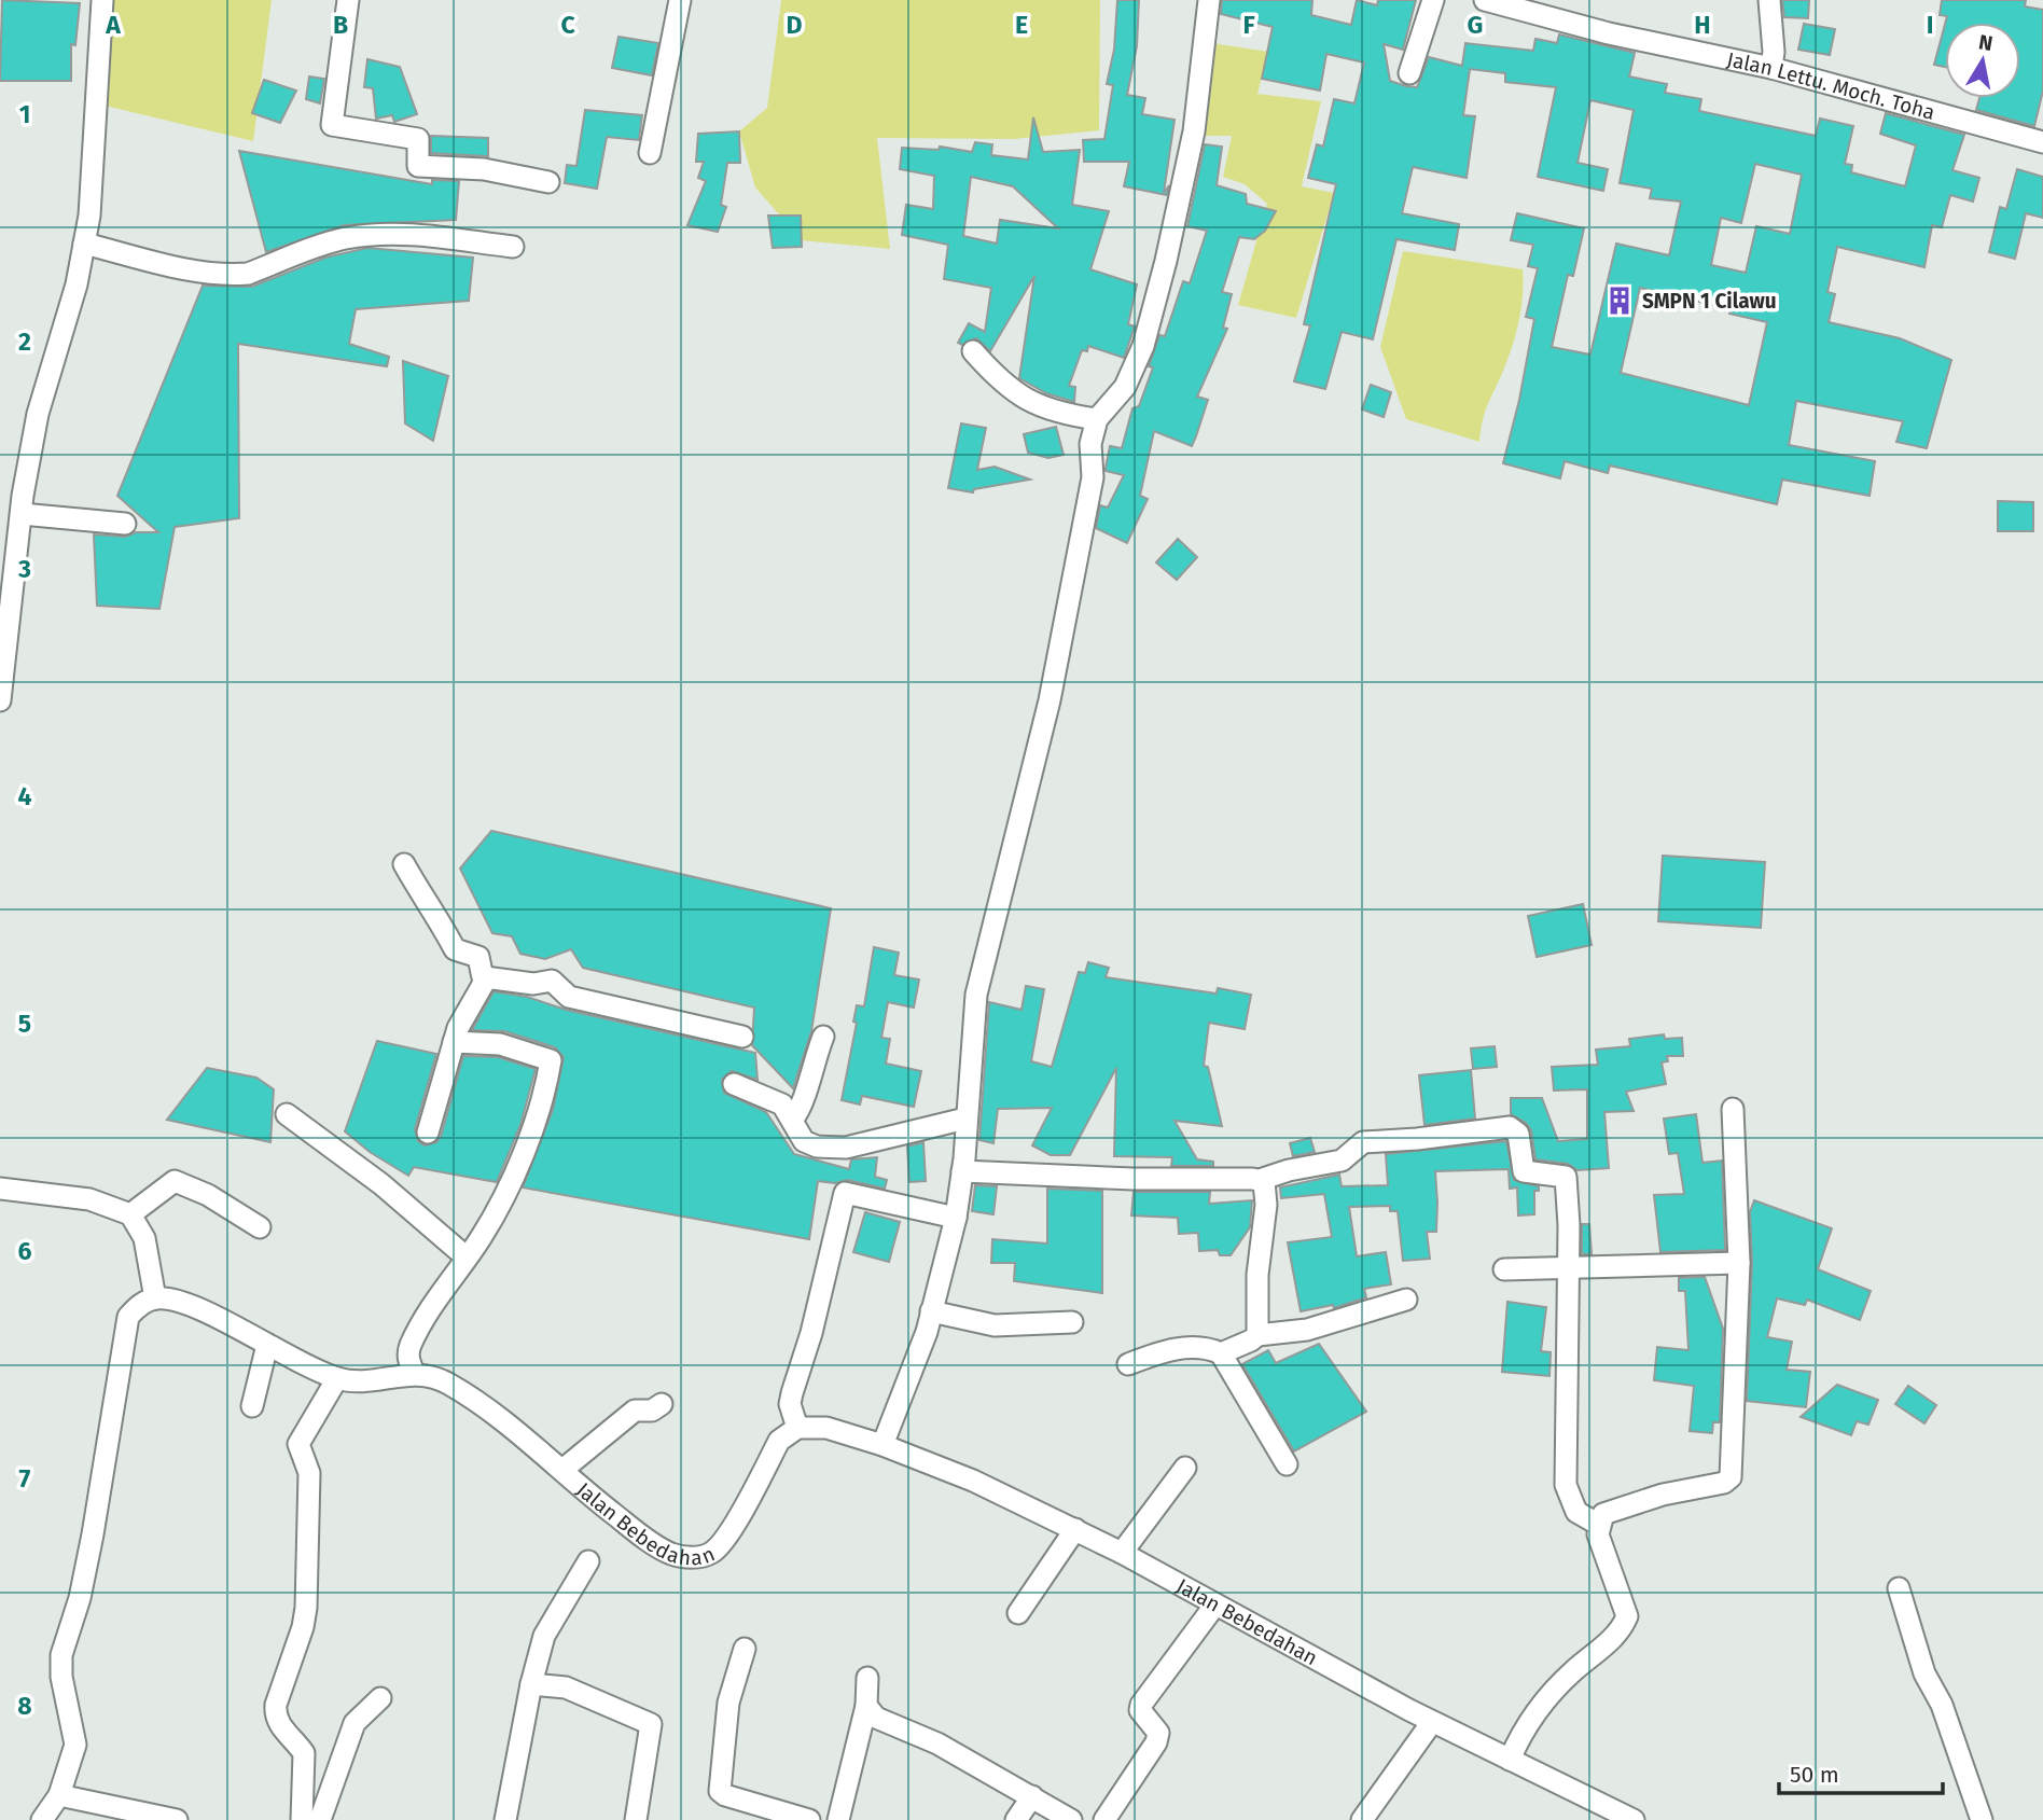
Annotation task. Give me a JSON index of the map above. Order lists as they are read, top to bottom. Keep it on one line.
{"streets":{"street":["Jalan Lettu. Moch. Toha","Jalan Bebedahan"]},"places":{"building":["SMPN 1 Cilawu"]},"scale_bar":"50 m","north":"top","grid":{"columns":["A","B","C","D","E","F","G","H","I"],"rows":["1","2","3","4","5","6","7","8"]}}
